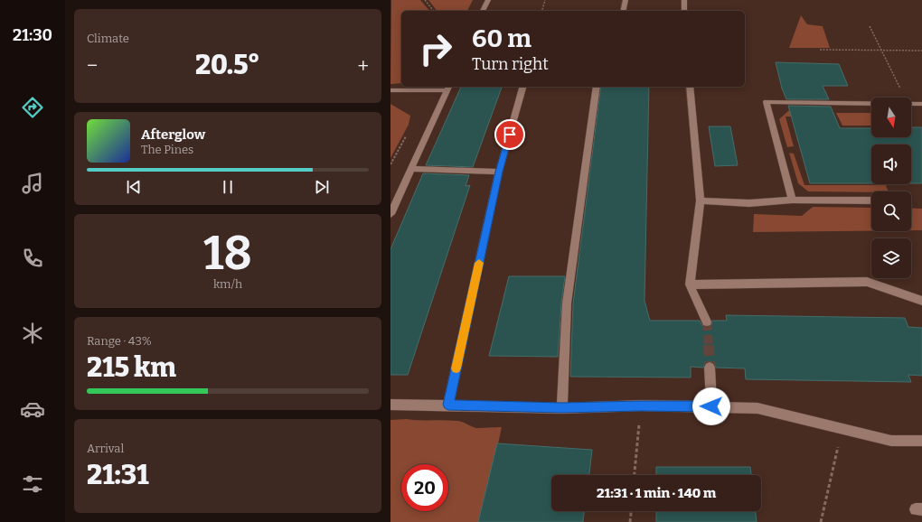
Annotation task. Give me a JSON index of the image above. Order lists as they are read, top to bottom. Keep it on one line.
{"north":"bottom","page":{"tabs":"21:30","tile":["Climate",["18","km/h"],["Range · 43%","215 km"],["Arrival","21:31"]],"turn":["60 m","Turn right"],"heat":["−","20.5°","+"],"song":["Afterglow","The Pines"],"limit":"20","trip":"21:31 · 1 min · 140 m"}}
